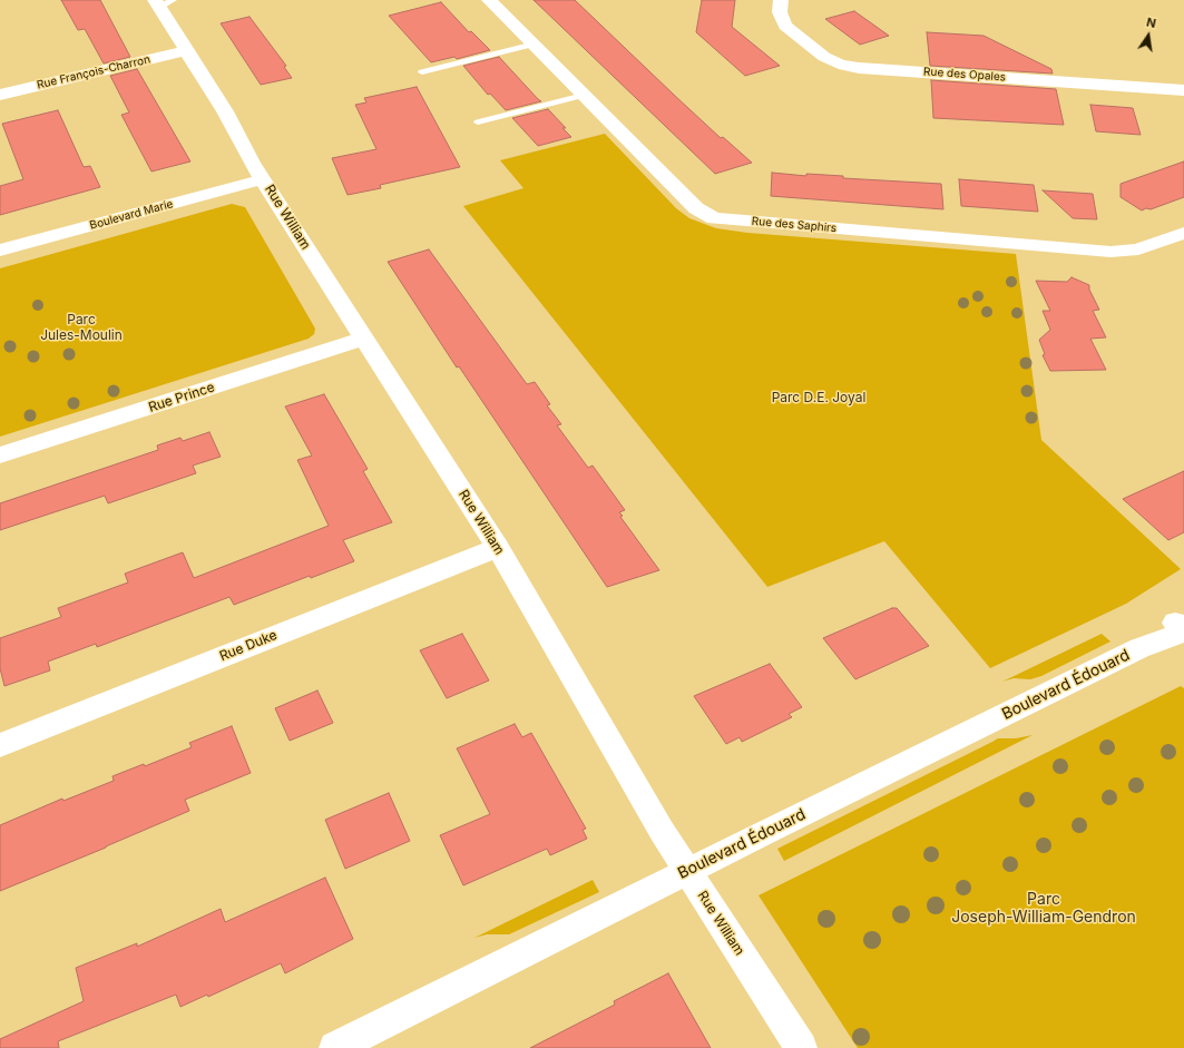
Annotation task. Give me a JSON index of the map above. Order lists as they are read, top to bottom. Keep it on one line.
{"streets":{"street":["Rue François-Charron","Rue des Opales","Boulevard Marie","Rue William","Rue des Saphirs","Rue Prince","Rue Duke","Boulevard Édouard"]},"crossings":[["Rue François-Charron","Rue William"],["Boulevard Marie","Rue William"],["Rue William","Rue Prince"],["Rue William","Rue Duke"],["Rue William","Boulevard Édouard"]],"parks":["Parc Jules-Moulin","Parc D.E. Joyal","Parc Joseph-William-Gendron"],"north":"top"}
